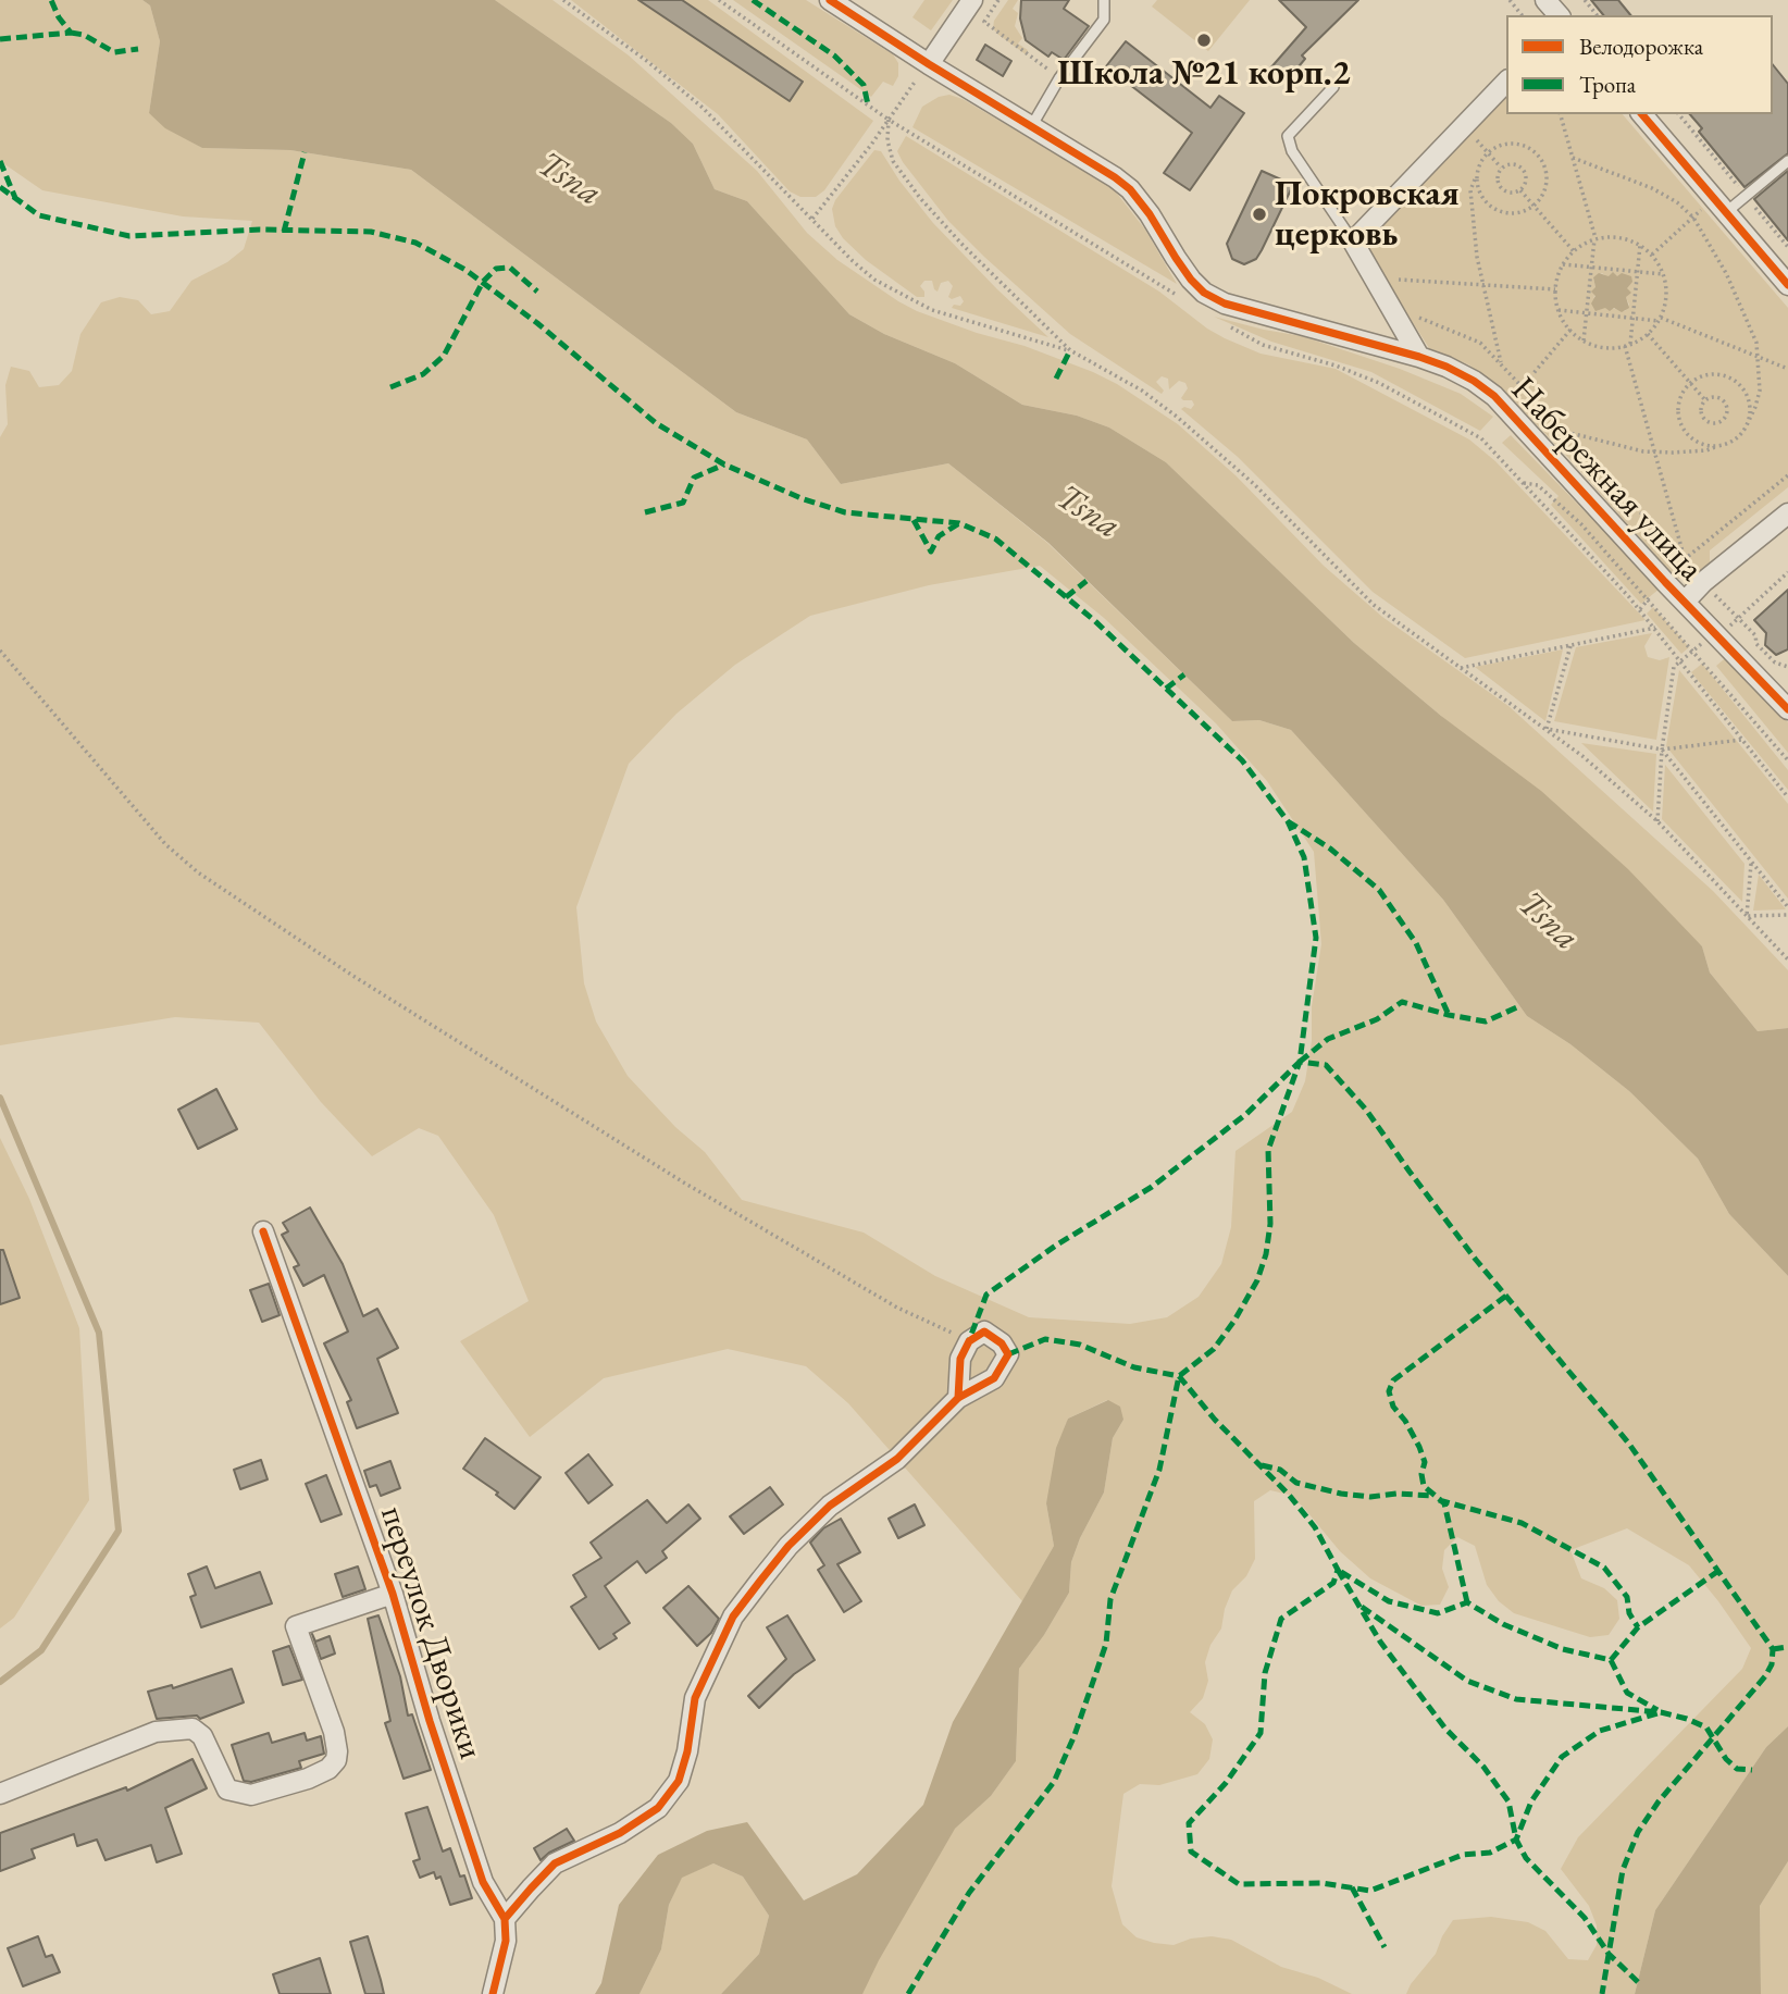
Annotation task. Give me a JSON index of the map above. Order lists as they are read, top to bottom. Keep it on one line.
{"streets":{"street":["Набережная улица","переулок Дворики"]},"water":["Tsna"],"places":["Школа №21 корп.2","Покровская церковь"],"legend":["Велодорожка","Тропа"]}
